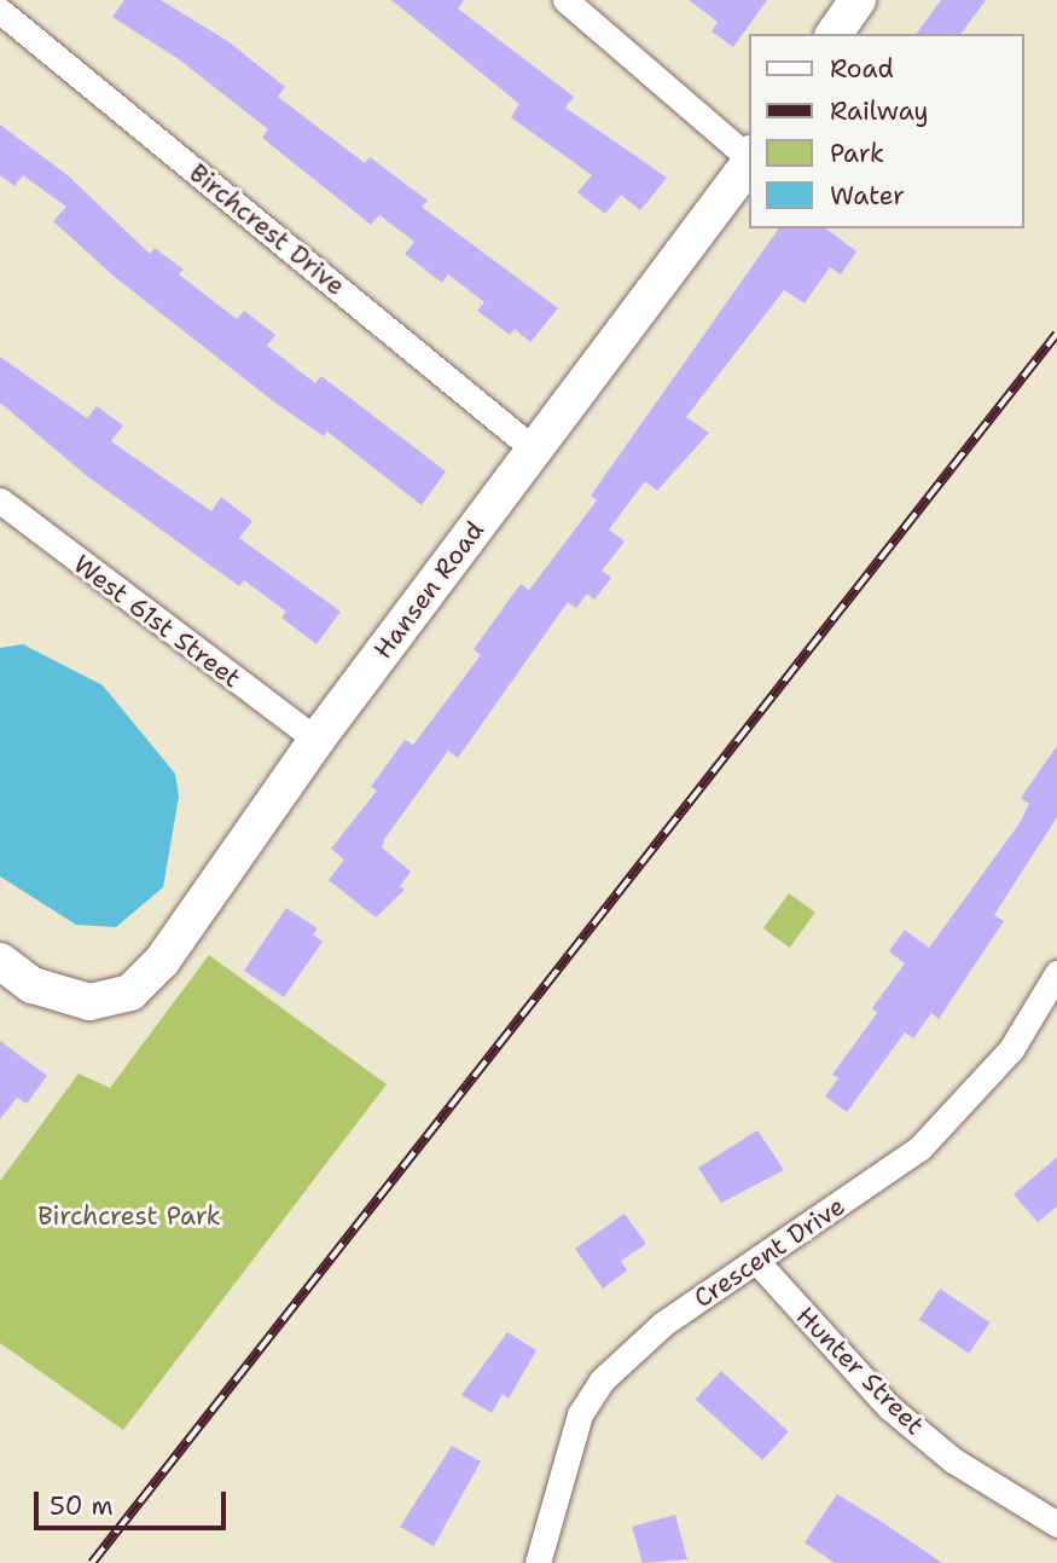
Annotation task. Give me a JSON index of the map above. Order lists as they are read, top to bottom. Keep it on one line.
{"streets":{"street":["Birchcrest Drive","Hansen Road","West 61st Street","Crescent Drive","Hunter Street"]},"crossings":[["Birchcrest Drive","Hansen Road"],["Hansen Road","West 61st Street"],["Crescent Drive","Hunter Street"]],"parks":["Birchcrest Park"],"legend":["Road","Railway","Park","Water"],"scale_bar":"50 m"}
